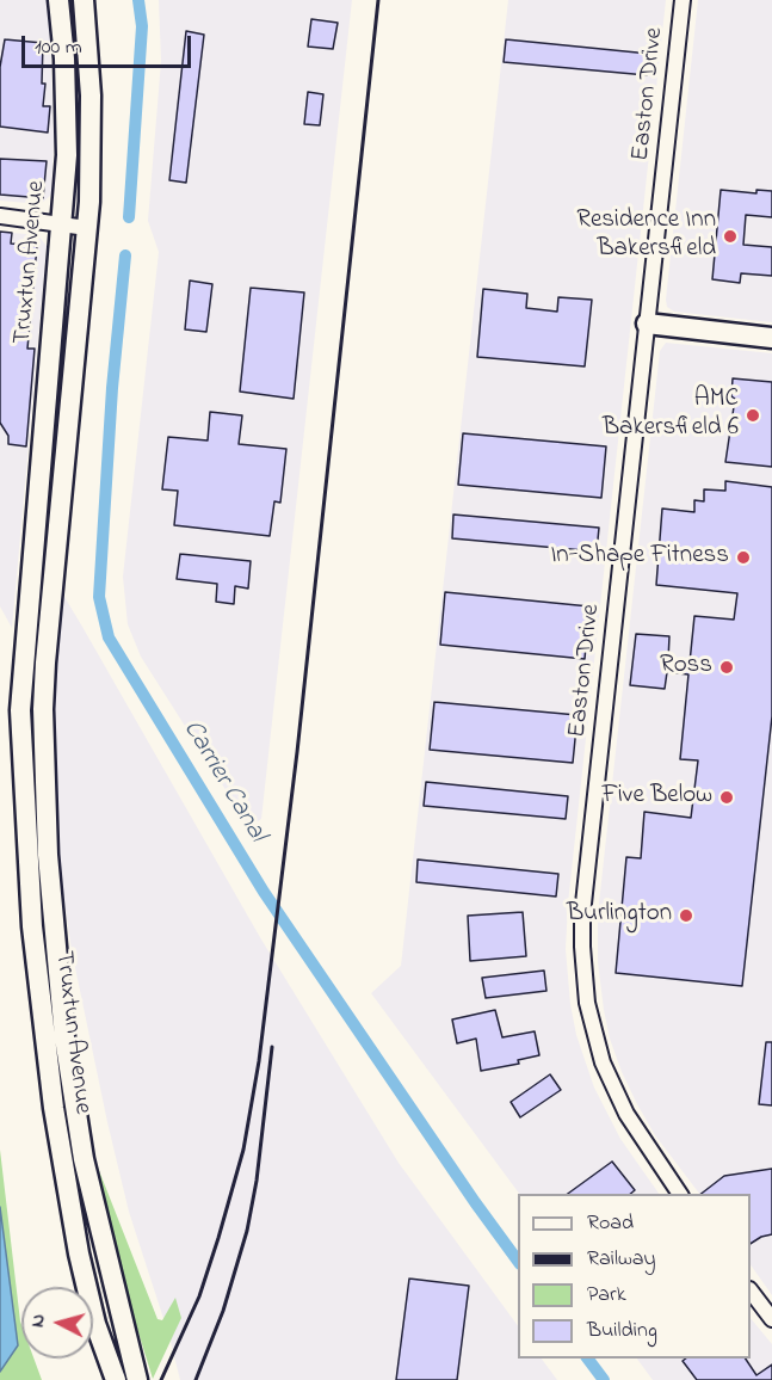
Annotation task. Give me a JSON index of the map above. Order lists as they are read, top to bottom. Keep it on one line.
{"streets":{"main road":["Truxtun Avenue"],"street":["Easton Drive"]},"water":["Carrier Canal"],"places":["Residence Inn Bakersfield","AMC Bakersfield 6","In-Shape Fitness","Ross","Five Below","Burlington"],"legend":["Road","Railway","Park","Building"],"scale_bar":"100 m","north":"left"}
